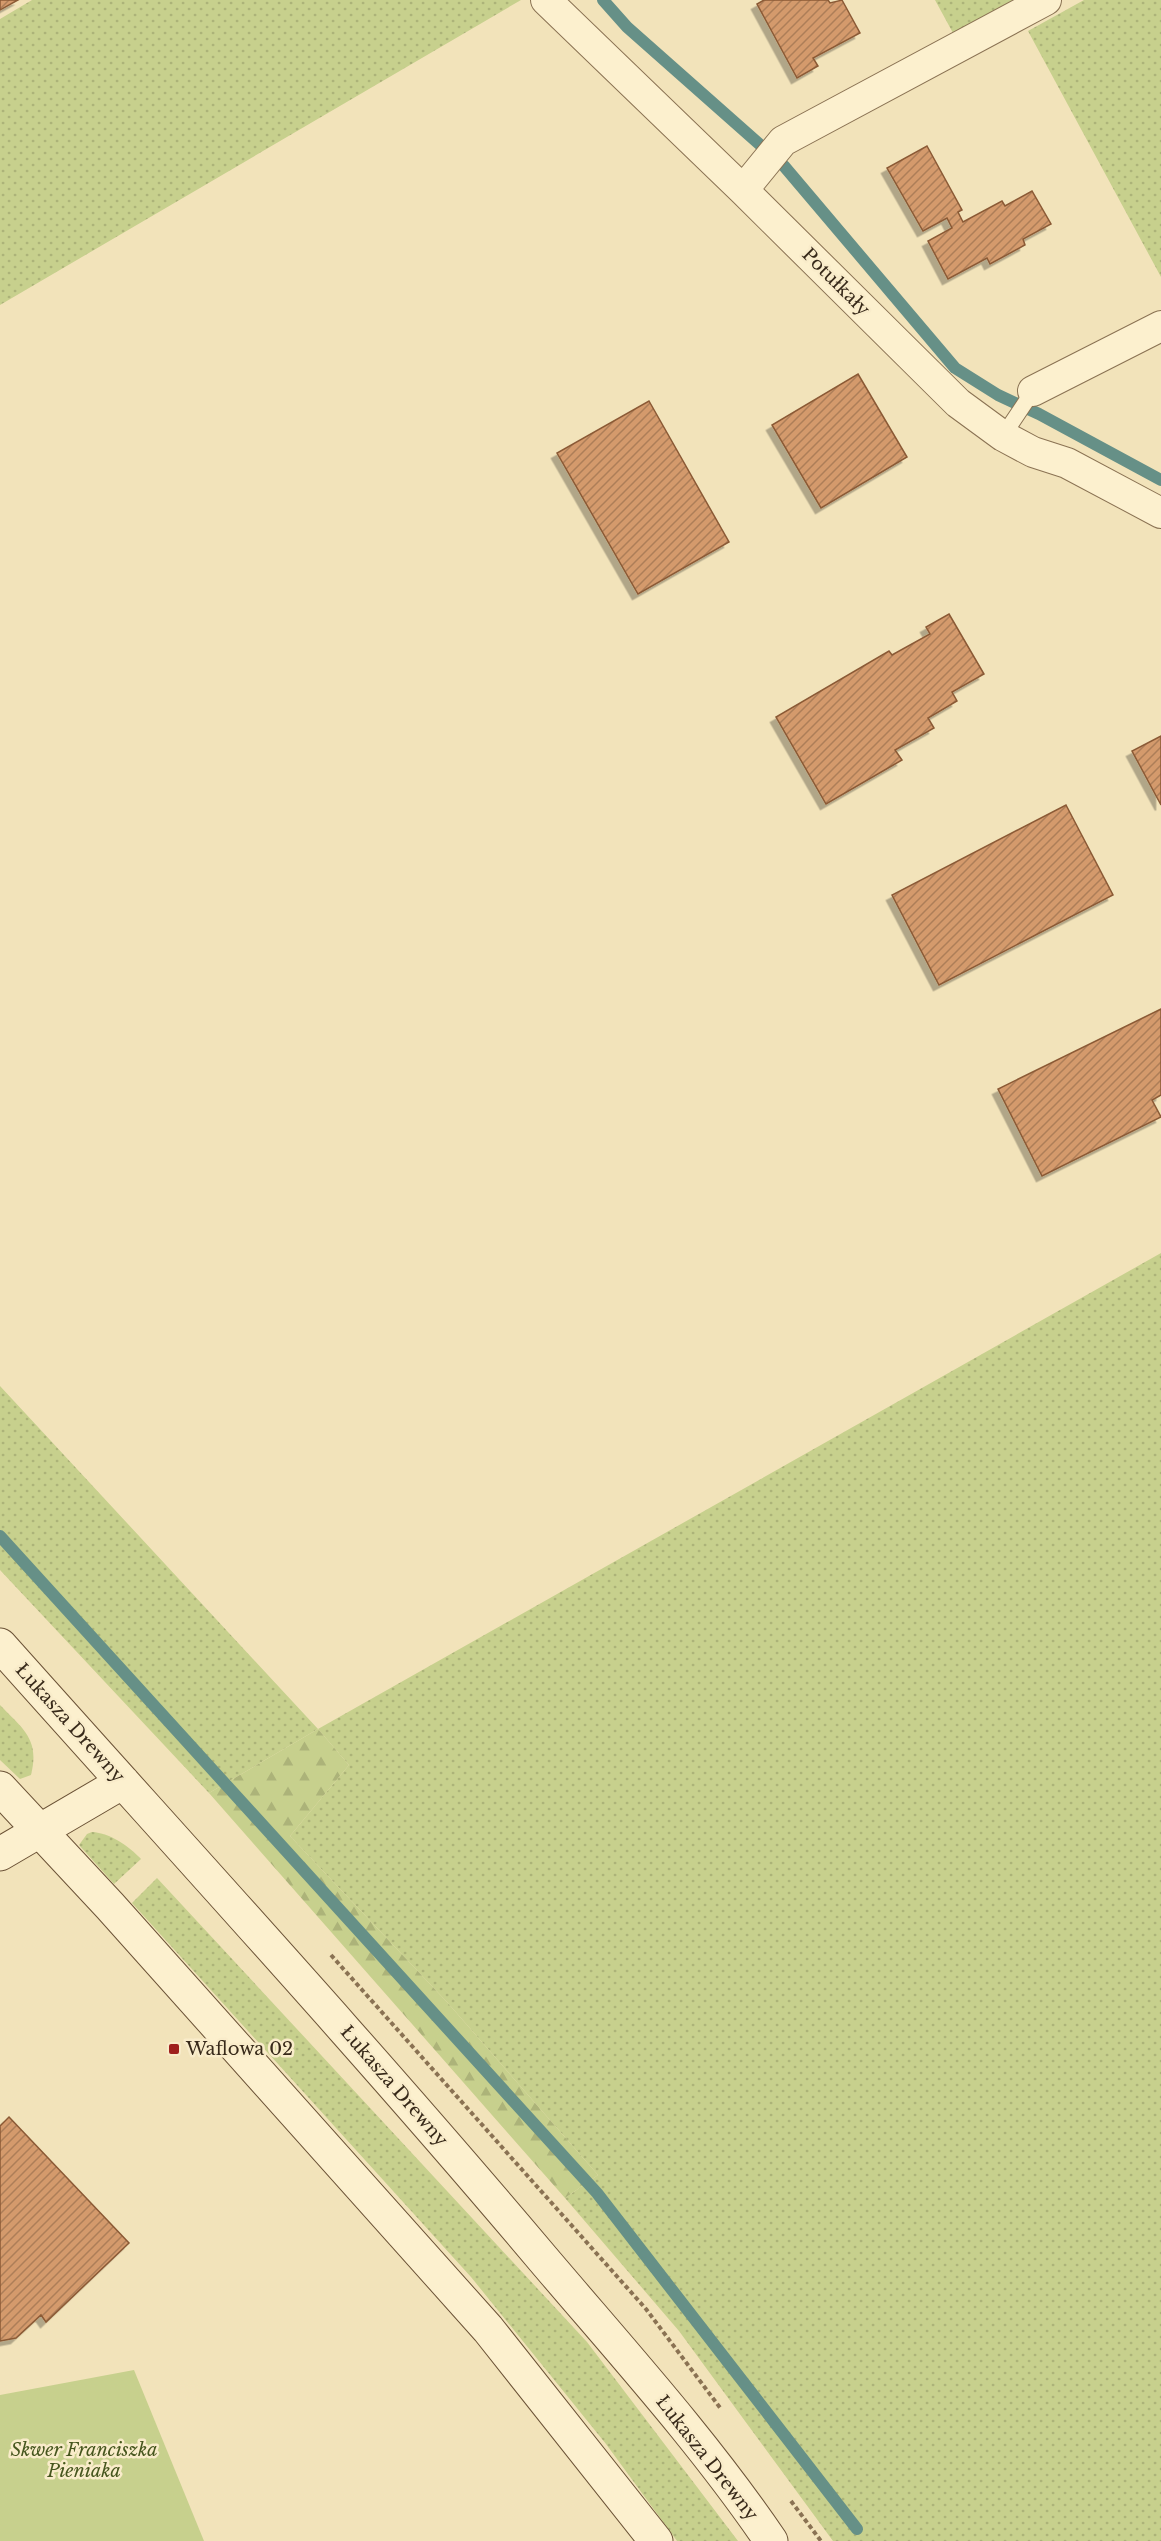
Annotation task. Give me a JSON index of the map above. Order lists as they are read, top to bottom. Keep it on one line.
{"streets":{"main road":["Łukasza Drewny"],"street":["Potułkały"]},"parks":["Skwer Franciszka Pieniaka"],"places":{"transit":["Waflowa 02"]}}
